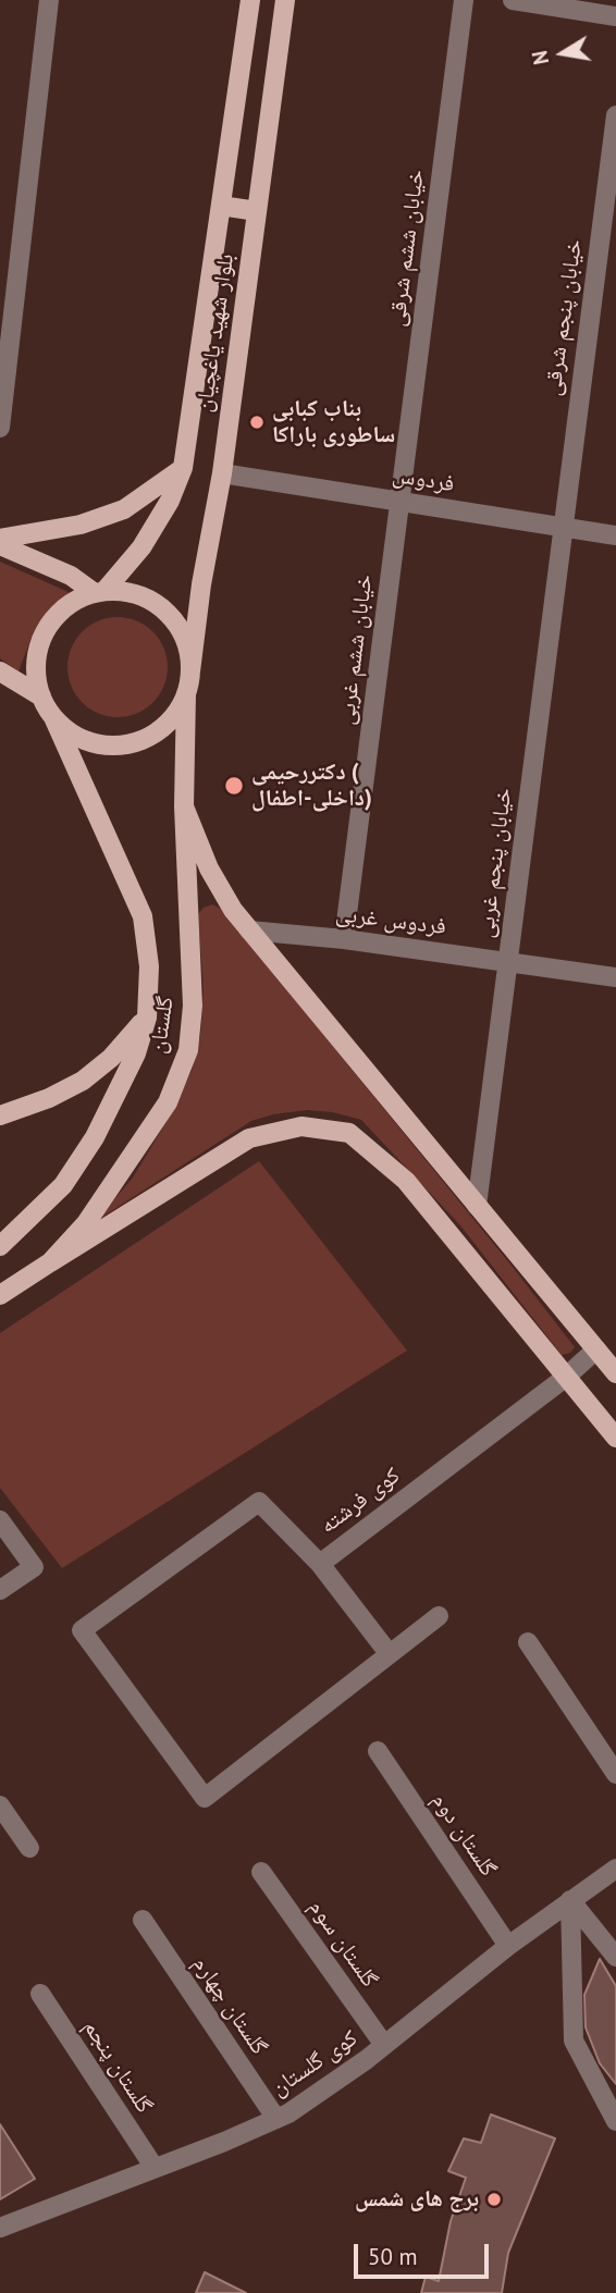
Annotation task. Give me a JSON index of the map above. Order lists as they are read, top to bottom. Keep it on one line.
{"streets":{"main road":["بلوار شهید یاغچیان","گلستان"],"street":["خیابان ششم شرقی","خیابان پنجم شرقی","فردوس","خیابان ششم غربی","خیابان پنجم غربی","فردوس غربی","کوی فرشته","گلستان دوم","گلستان سوم","گلستان چهارم","کوی گلستان","گلستان پنجم"]},"crossings":[["خیابان ششم شرقی","فردوس"],["خیابان ششم شرقی","خیابان ششم غربی"],["خیابان پنجم شرقی","فردوس"],["خیابان پنجم شرقی","خیابان پنجم غربی"],["بلوار شهید یاغچیان","فردوس"],["بلوار شهید یاغچیان","گلستان"],["فردوس","خیابان ششم غربی"],["فردوس","خیابان پنجم غربی"],["خیابان ششم غربی","فردوس غربی"],["خیابان پنجم غربی","فردوس غربی"],["گلستان دوم","کوی گلستان"],["گلستان سوم","کوی گلستان"],["گلستان چهارم","کوی گلستان"],["کوی گلستان","گلستان پنجم"]],"places":["بناب کبابی ساطوری باراکا","دکتررحیمی ( داخلی-اطفال)","برج های شمس"],"scale_bar":"50 m","north":"left"}
